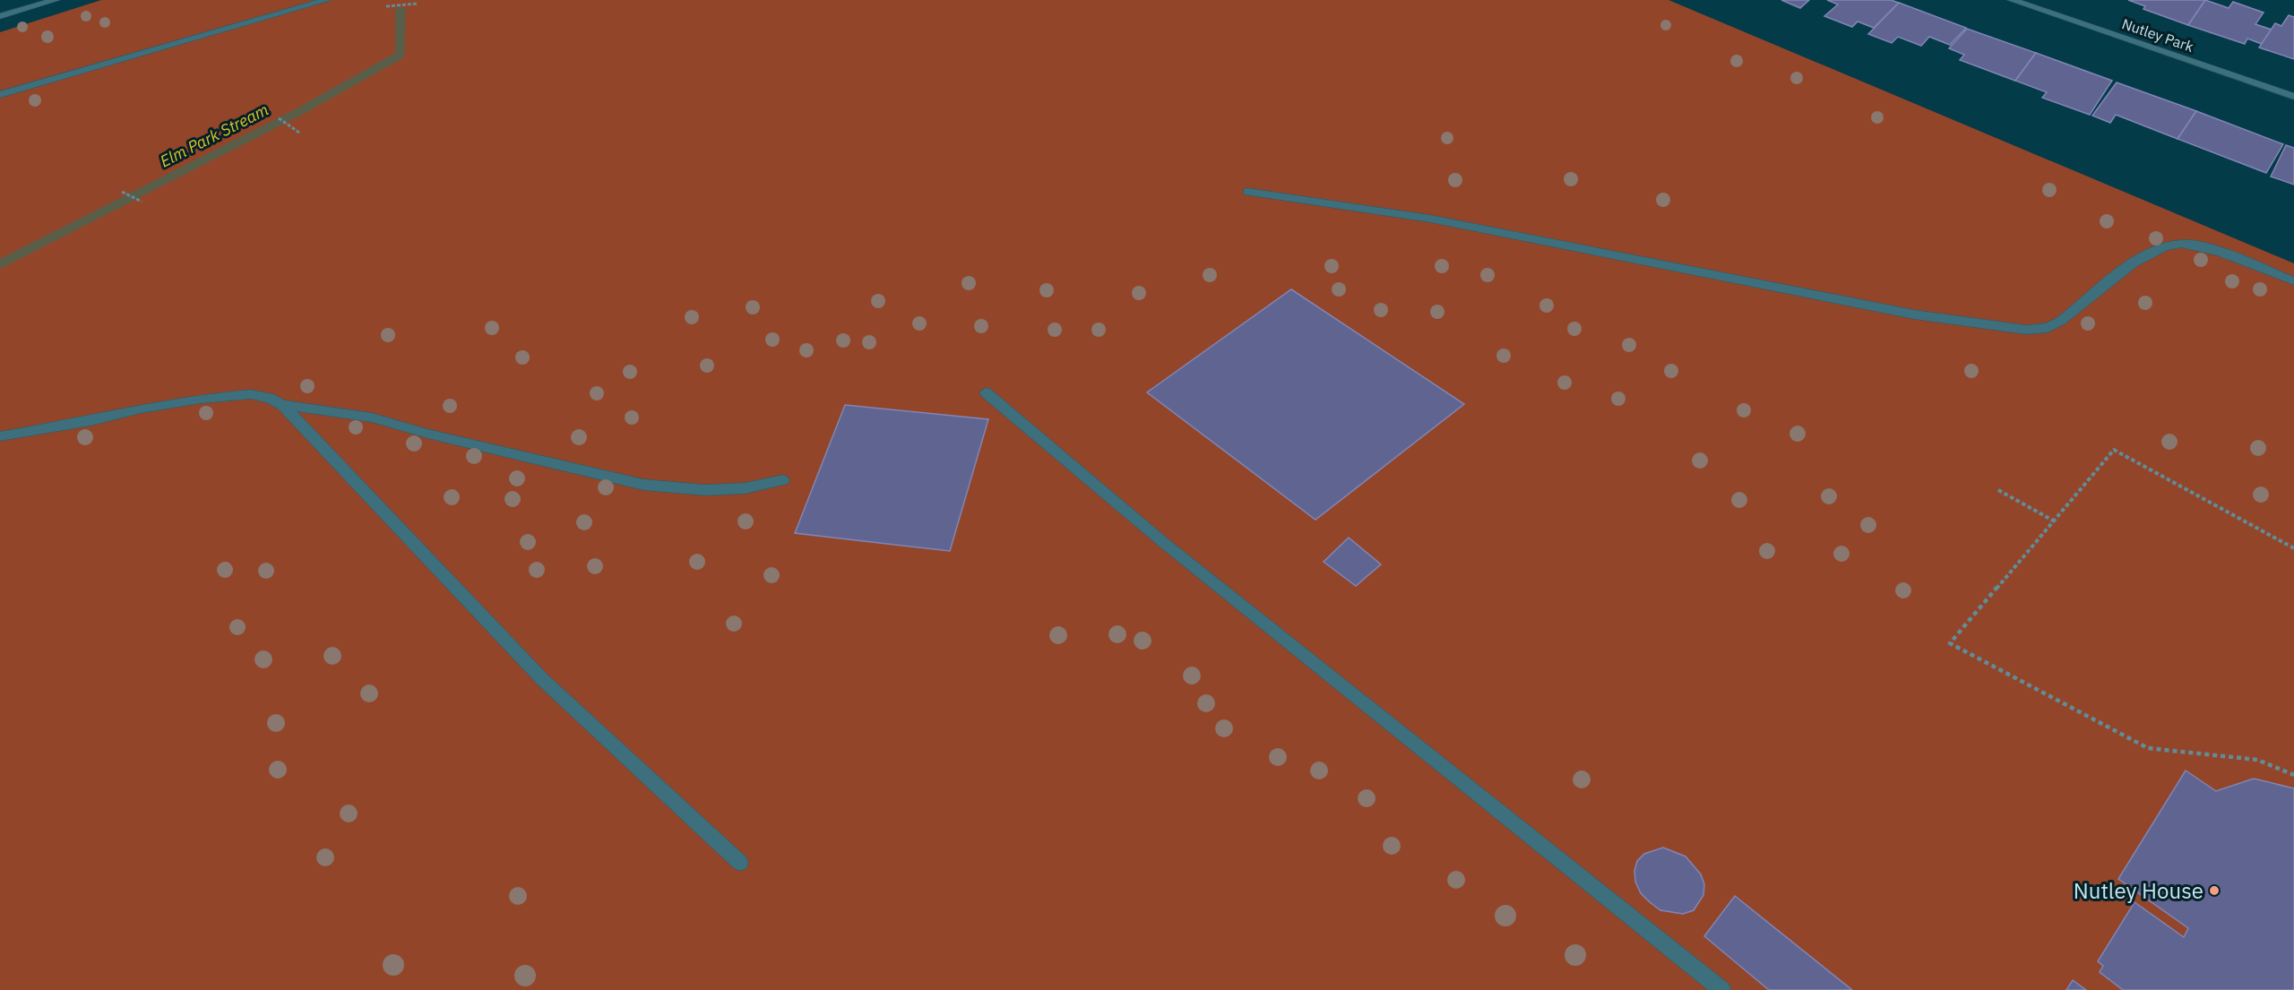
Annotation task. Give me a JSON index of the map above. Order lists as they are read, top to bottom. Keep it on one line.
{"streets":{"street":["Nutley Park"]},"water":["Elm Park Stream"],"places":["Nutley House"]}
